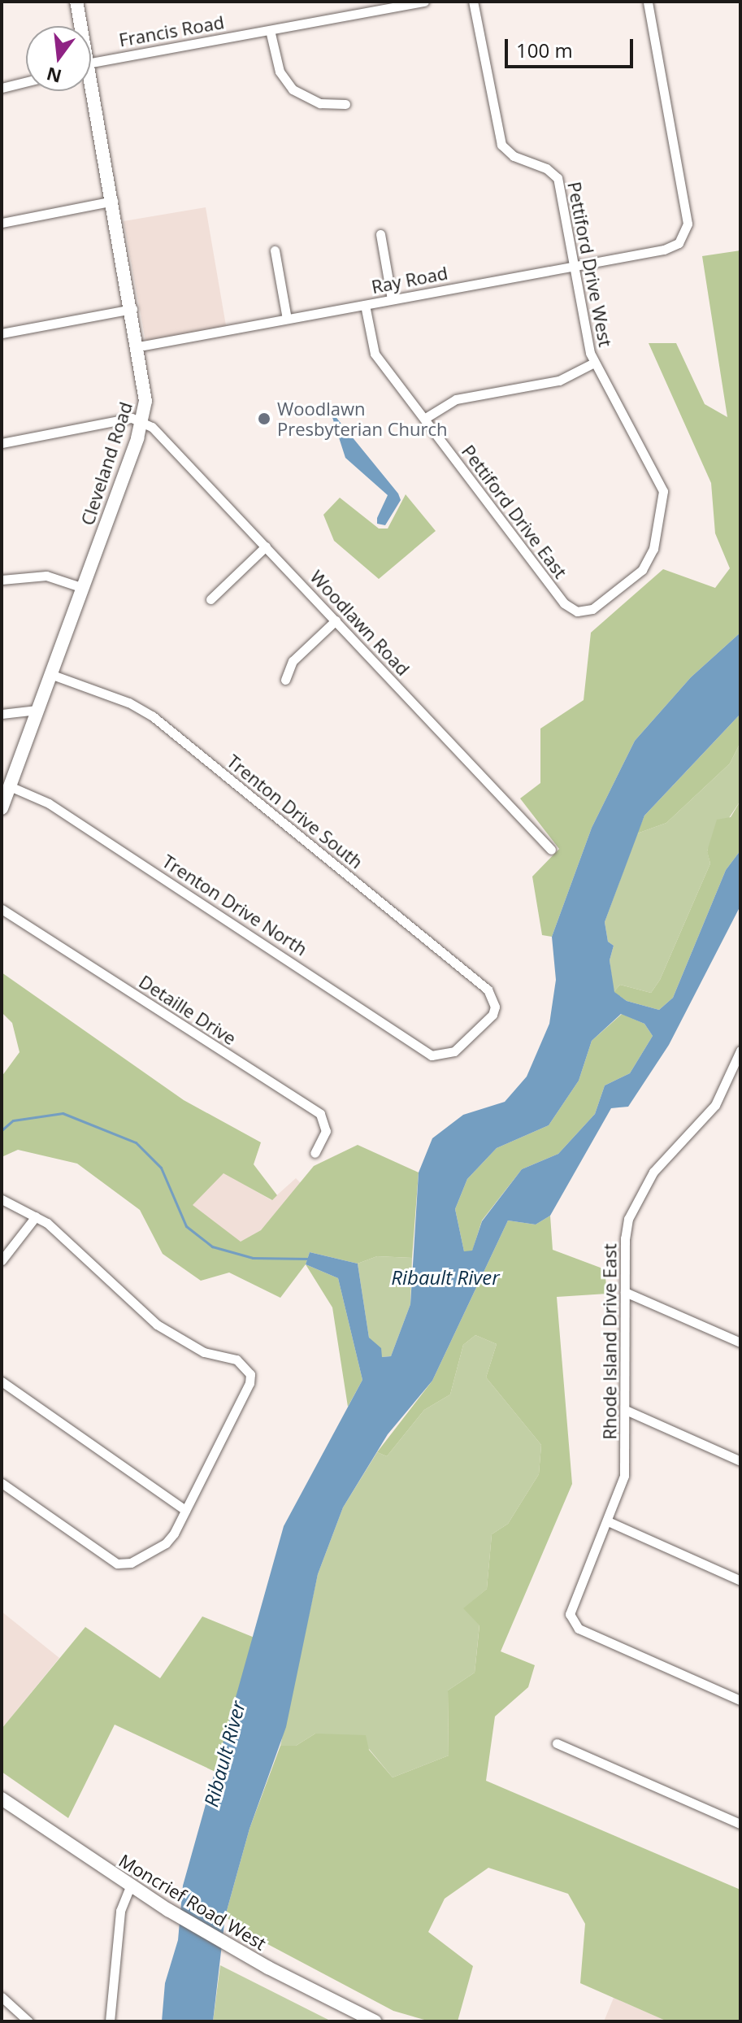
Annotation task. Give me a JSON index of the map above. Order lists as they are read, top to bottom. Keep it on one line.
{"streets":{"street":["Francis Road","Pettiford Drive West","Ray Road","Cleveland Road","Pettiford Drive East","Woodlawn Road","Trenton Drive South","Trenton Drive North","Detaille Drive","Rhode Island Drive East","Moncrief Road West"]},"crossings":[["Pettiford Drive West","Ray Road"],["Pettiford Drive West","Pettiford Drive East"],["Ray Road","Cleveland Road"],["Ray Road","Pettiford Drive East"],["Cleveland Road","Woodlawn Road"],["Cleveland Road","Trenton Drive South"],["Cleveland Road","Trenton Drive North"],["Trenton Drive South","Trenton Drive North"]],"water":["Ribault River"],"places":["Woodlawn Presbyterian Church"],"scale_bar":"100 m","north":"bottom"}
